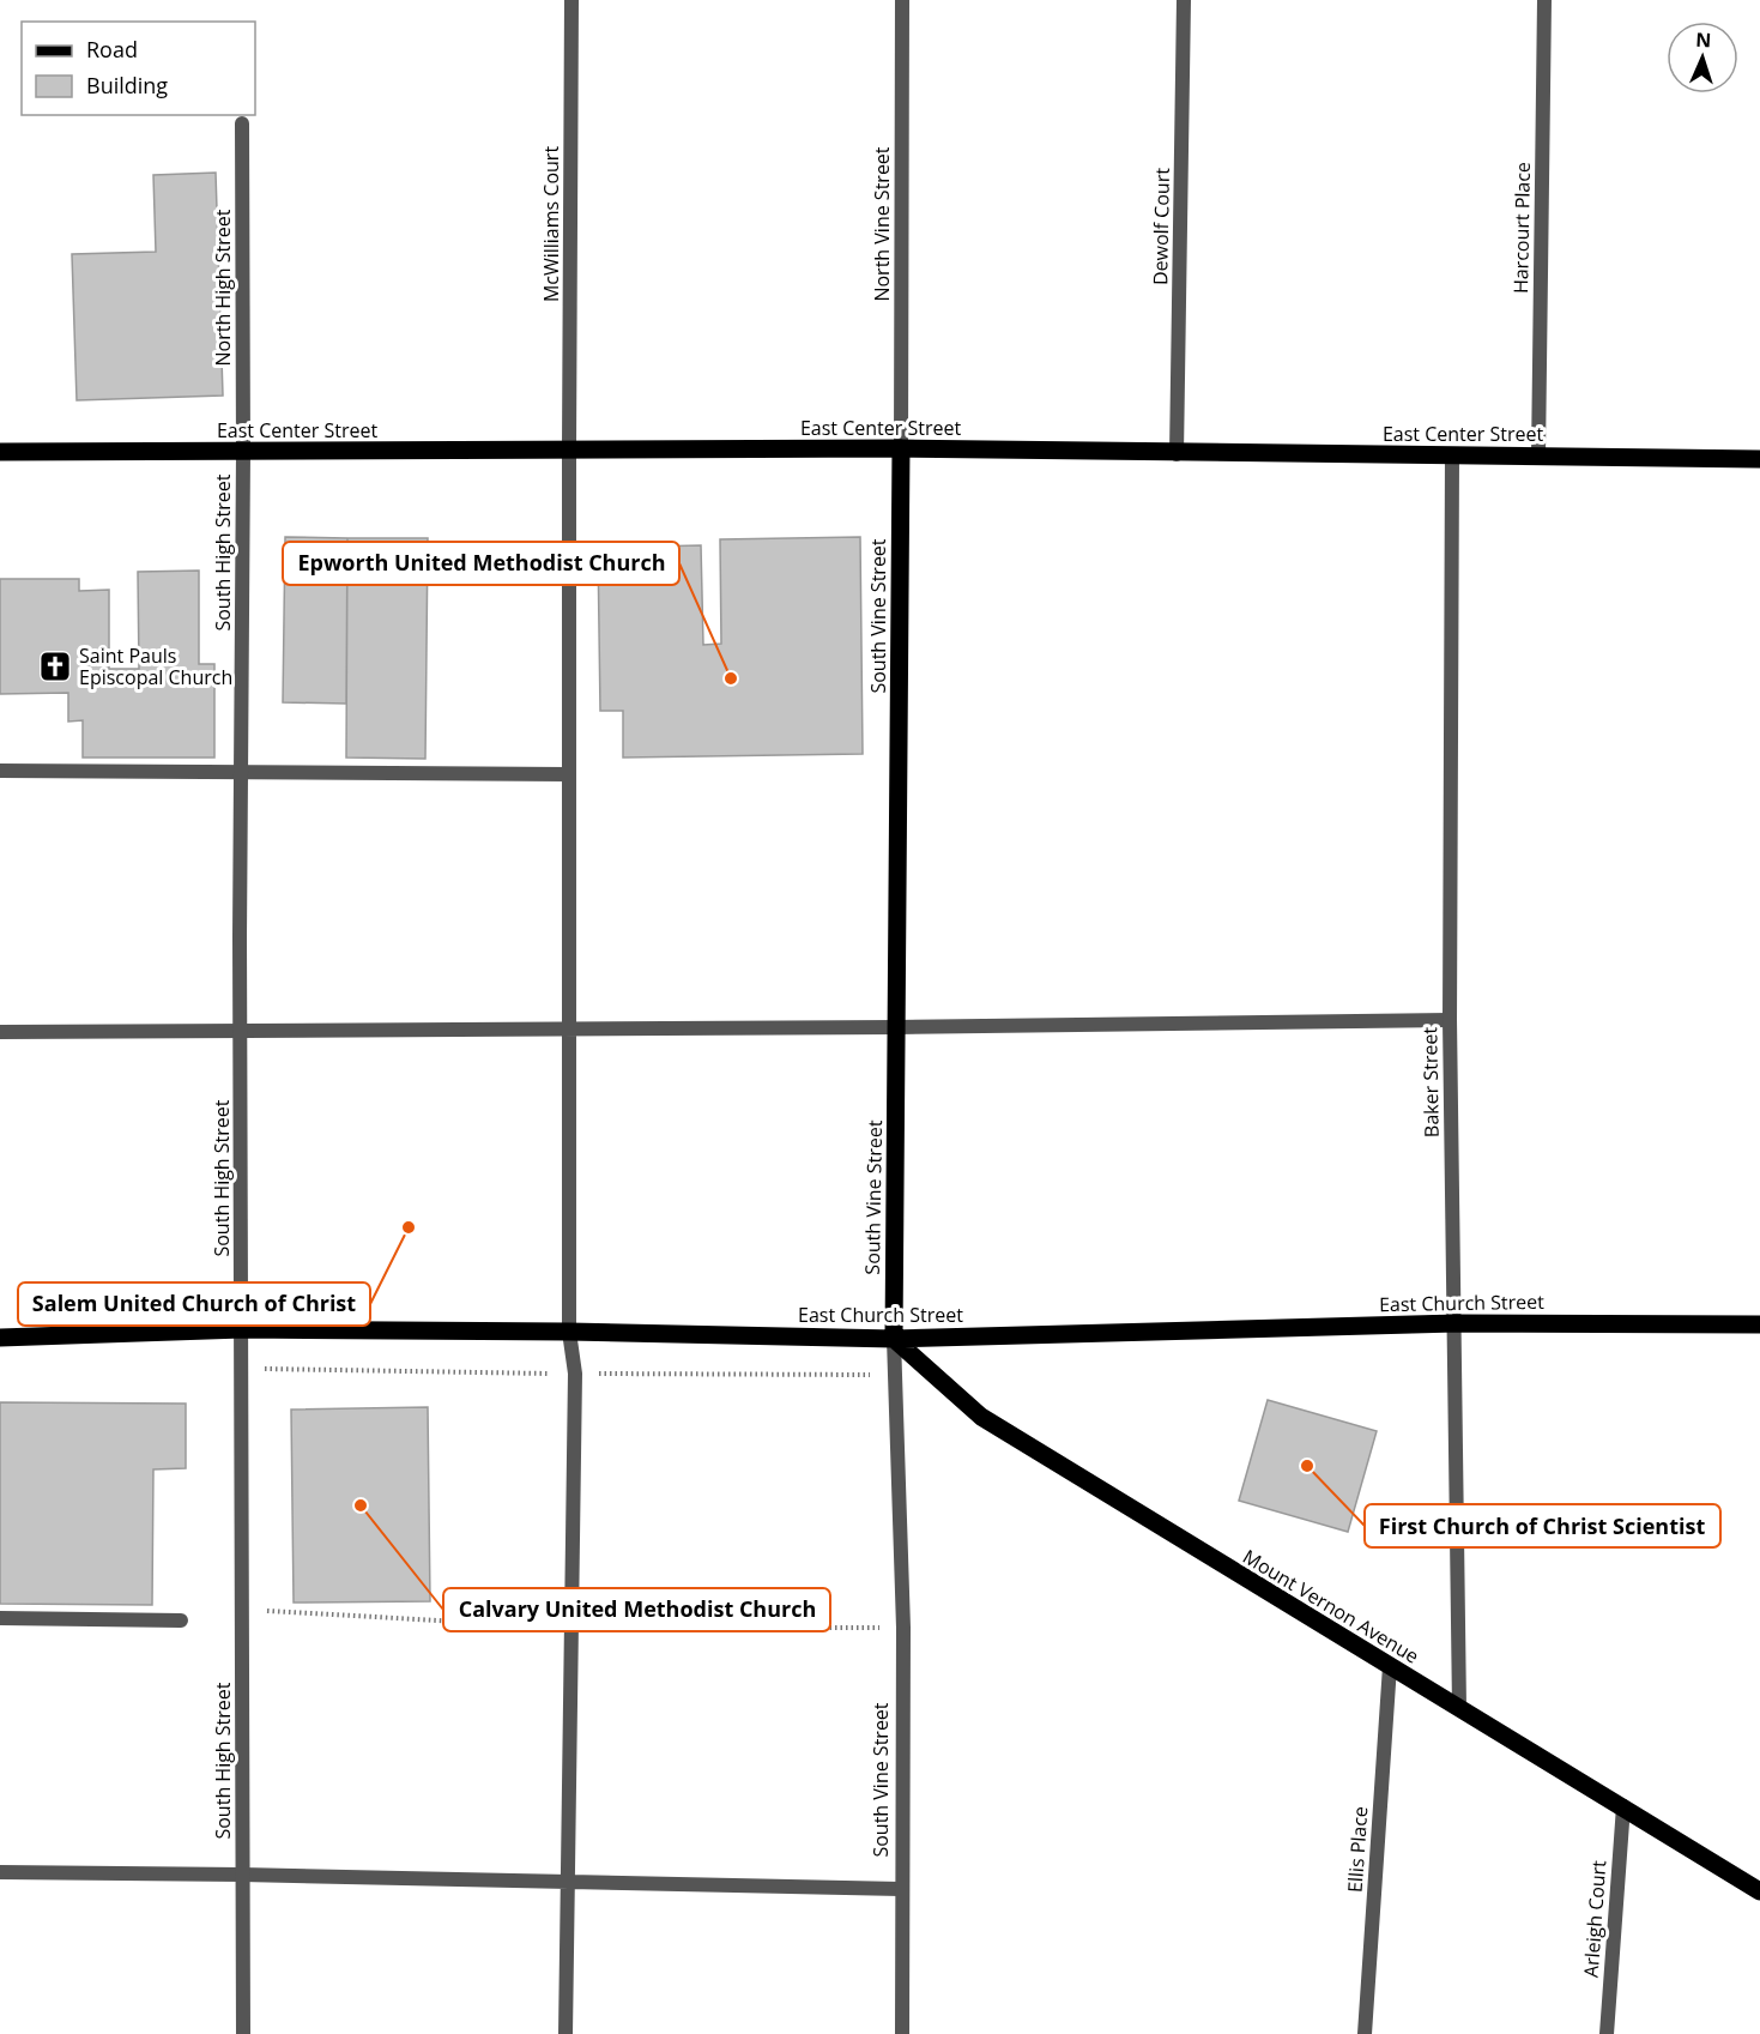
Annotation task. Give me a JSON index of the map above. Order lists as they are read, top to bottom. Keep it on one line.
{"streets":{"main road":["East Center Street","South Vine Street","East Church Street","Mount Vernon Avenue"],"street":["McWilliams Court","North Vine Street","Dewolf Court","Harcourt Place","North High Street","South High Street","Baker Street","Ellis Place","Arleigh Court"]},"crossings":[["McWilliams Court","East Center Street"],["McWilliams Court","East Church Street"],["North Vine Street","East Center Street"],["North Vine Street","South Vine Street"],["Dewolf Court","East Center Street"],["Harcourt Place","East Center Street"],["North High Street","East Center Street"],["North High Street","South High Street"],["East Center Street","South High Street"],["East Center Street","South Vine Street"],["East Center Street","Baker Street"],["South High Street","East Church Street"],["South Vine Street","East Church Street"],["South Vine Street","Mount Vernon Avenue"],["Baker Street","East Church Street"],["Baker Street","Mount Vernon Avenue"],["East Church Street","Mount Vernon Avenue"],["Mount Vernon Avenue","Ellis Place"],["Mount Vernon Avenue","Arleigh Court"]],"places":{"church":["Saint Pauls Episcopal Church"],"other":["Epworth United Methodist Church","Salem United Church of Christ","First Church of Christ Scientist","Calvary United Methodist Church"]},"legend":["Road","Building"],"north":"top"}
